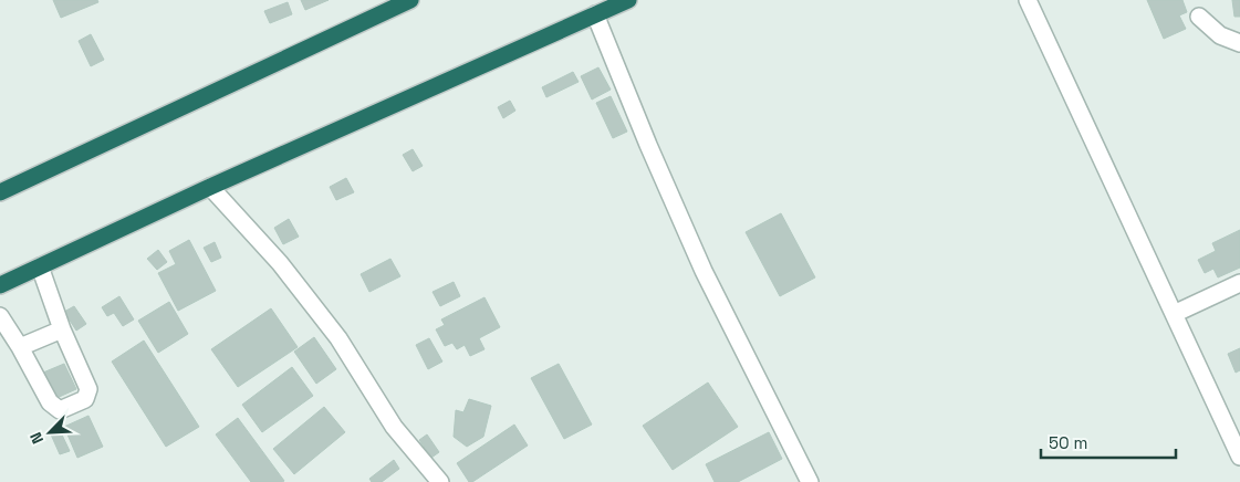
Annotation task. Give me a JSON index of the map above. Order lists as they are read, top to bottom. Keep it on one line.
{"scale_bar":"50 m","north":"bottom left"}
